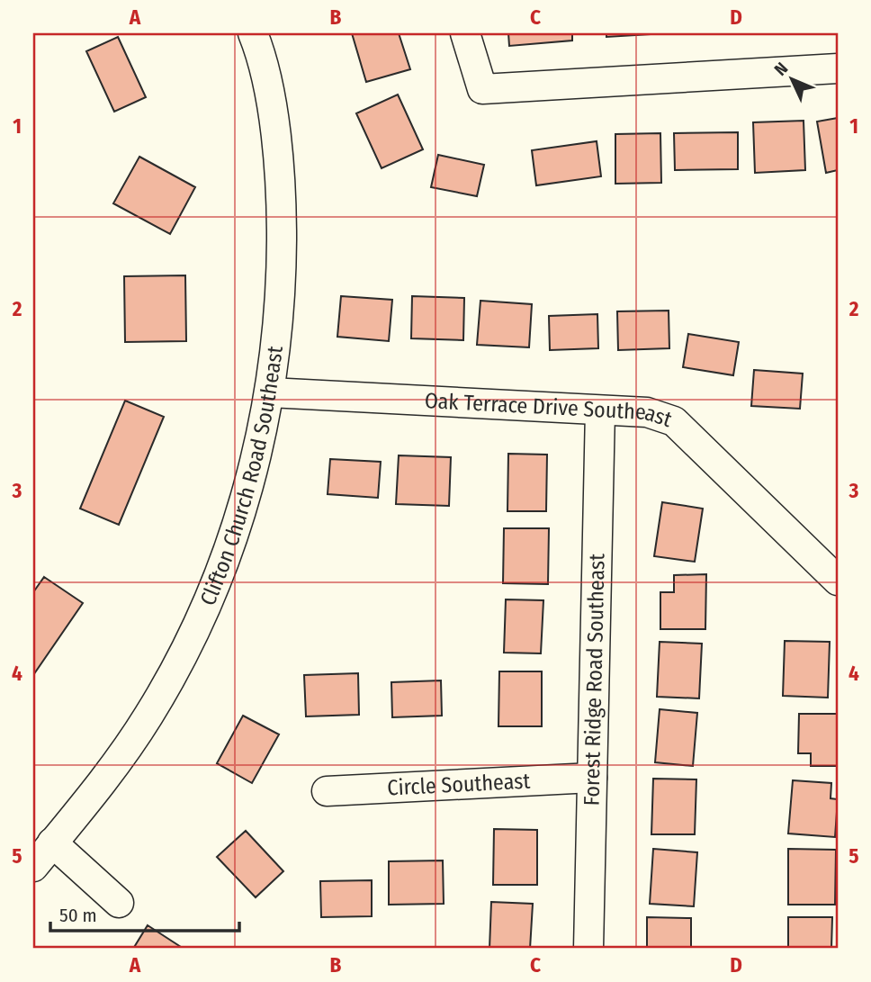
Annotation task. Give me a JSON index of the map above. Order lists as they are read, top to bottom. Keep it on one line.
{"streets":{"street":["Oak Terrace Drive Southeast","Clifton Church Road Southeast","Forest Ridge Road Southeast","Circle Southeast"]},"crossings":[["Oak Terrace Drive Southeast","Clifton Church Road Southeast"],["Oak Terrace Drive Southeast","Forest Ridge Road Southeast"],["Forest Ridge Road Southeast","Circle Southeast"]],"scale_bar":"50 m","north":"top left","grid":{"columns":["A","B","C","D"],"rows":["1","2","3","4","5"]}}
